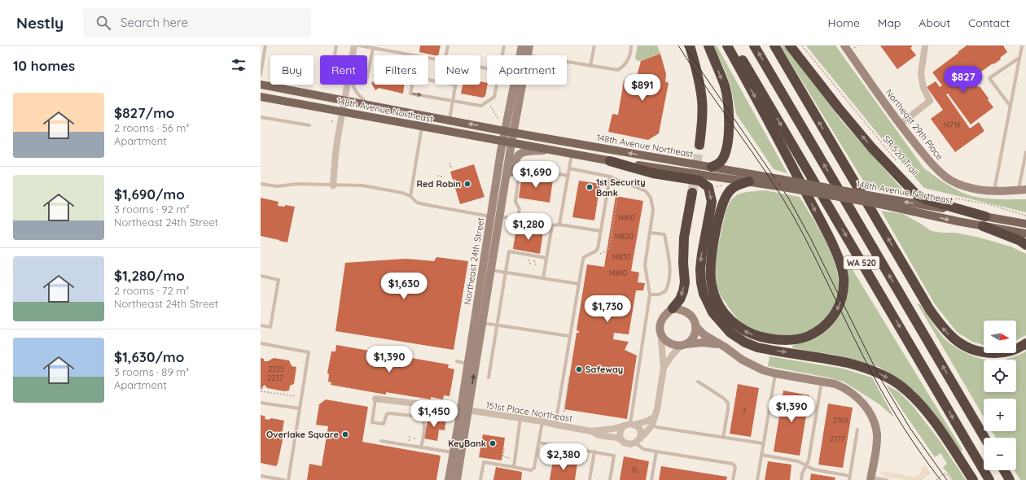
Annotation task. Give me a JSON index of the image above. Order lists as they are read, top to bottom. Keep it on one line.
{"streets":{"highway":["WA 520"],"main road":["148th Avenue Northeast","Northeast 29th Place","Northeast 24th Street"],"street":["151st Place Northeast"],"path":["SR 520 Trail"]},"crossings":[["148th Avenue Northeast","Northeast 24th Street"],["Northeast 24th Street","151st Place Northeast"]],"places":["Red Robin","1st Security Bank","Safeway","Overlake Square","KeyBank"],"house_numbers":["14719","14810","14820","14830","14840","2235","2237","3","2769","2777","16"],"north":"right","page":{"header":"Nestly","search":"Search here","nav":["Home","Map","About","Contact"],"heading":"10 homes","chip":["Buy","Rent","Filters","New","Apartment"],"price":["$827","$891","$1,690","$1,280","$1,630","$1,730","$1,390","$1,390","$1,450","$2,380"],"list":[{"name":"$827/mo","note":"2 rooms · 56 m² · Apartment"},{"name":"$1,690/mo","note":"3 rooms · 92 m² · Northeast 24th Street"},{"name":"$1,280/mo","note":"2 rooms · 72 m² · Northeast 24th Street"},{"name":"$1,630/mo","note":"3 rooms · 89 m² · Apartment"}],"map_buttons":["+","−"]}}
